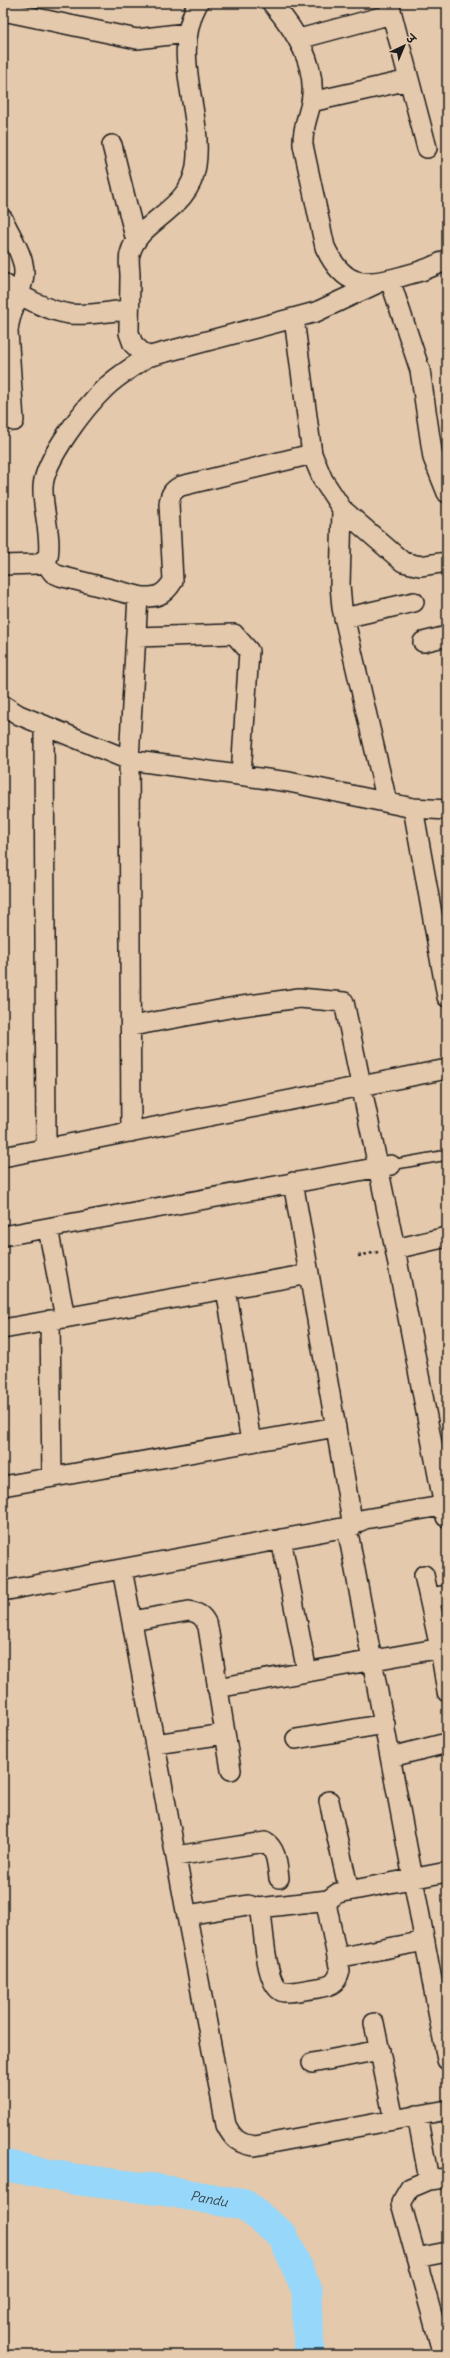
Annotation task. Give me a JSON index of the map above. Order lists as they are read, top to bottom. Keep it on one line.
{"water":["Pandu"],"north":"top right"}
